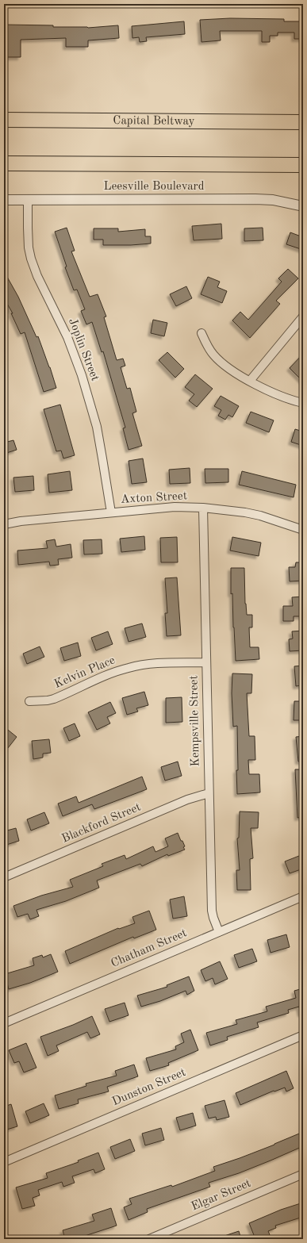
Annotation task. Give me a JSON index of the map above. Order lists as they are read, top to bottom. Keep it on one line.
{"streets":{"highway":["Capital Beltway"],"street":["Leesville Boulevard","Joplin Street","Axton Street","Kelvin Place","Kempsville Street","Blackford Street","Chatham Street","Dunston Street","Elgar Street"]},"crossings":[["Leesville Boulevard","Joplin Street"],["Joplin Street","Axton Street"],["Axton Street","Kempsville Street"],["Kelvin Place","Kempsville Street"],["Kempsville Street","Blackford Street"],["Kempsville Street","Chatham Street"]]}
